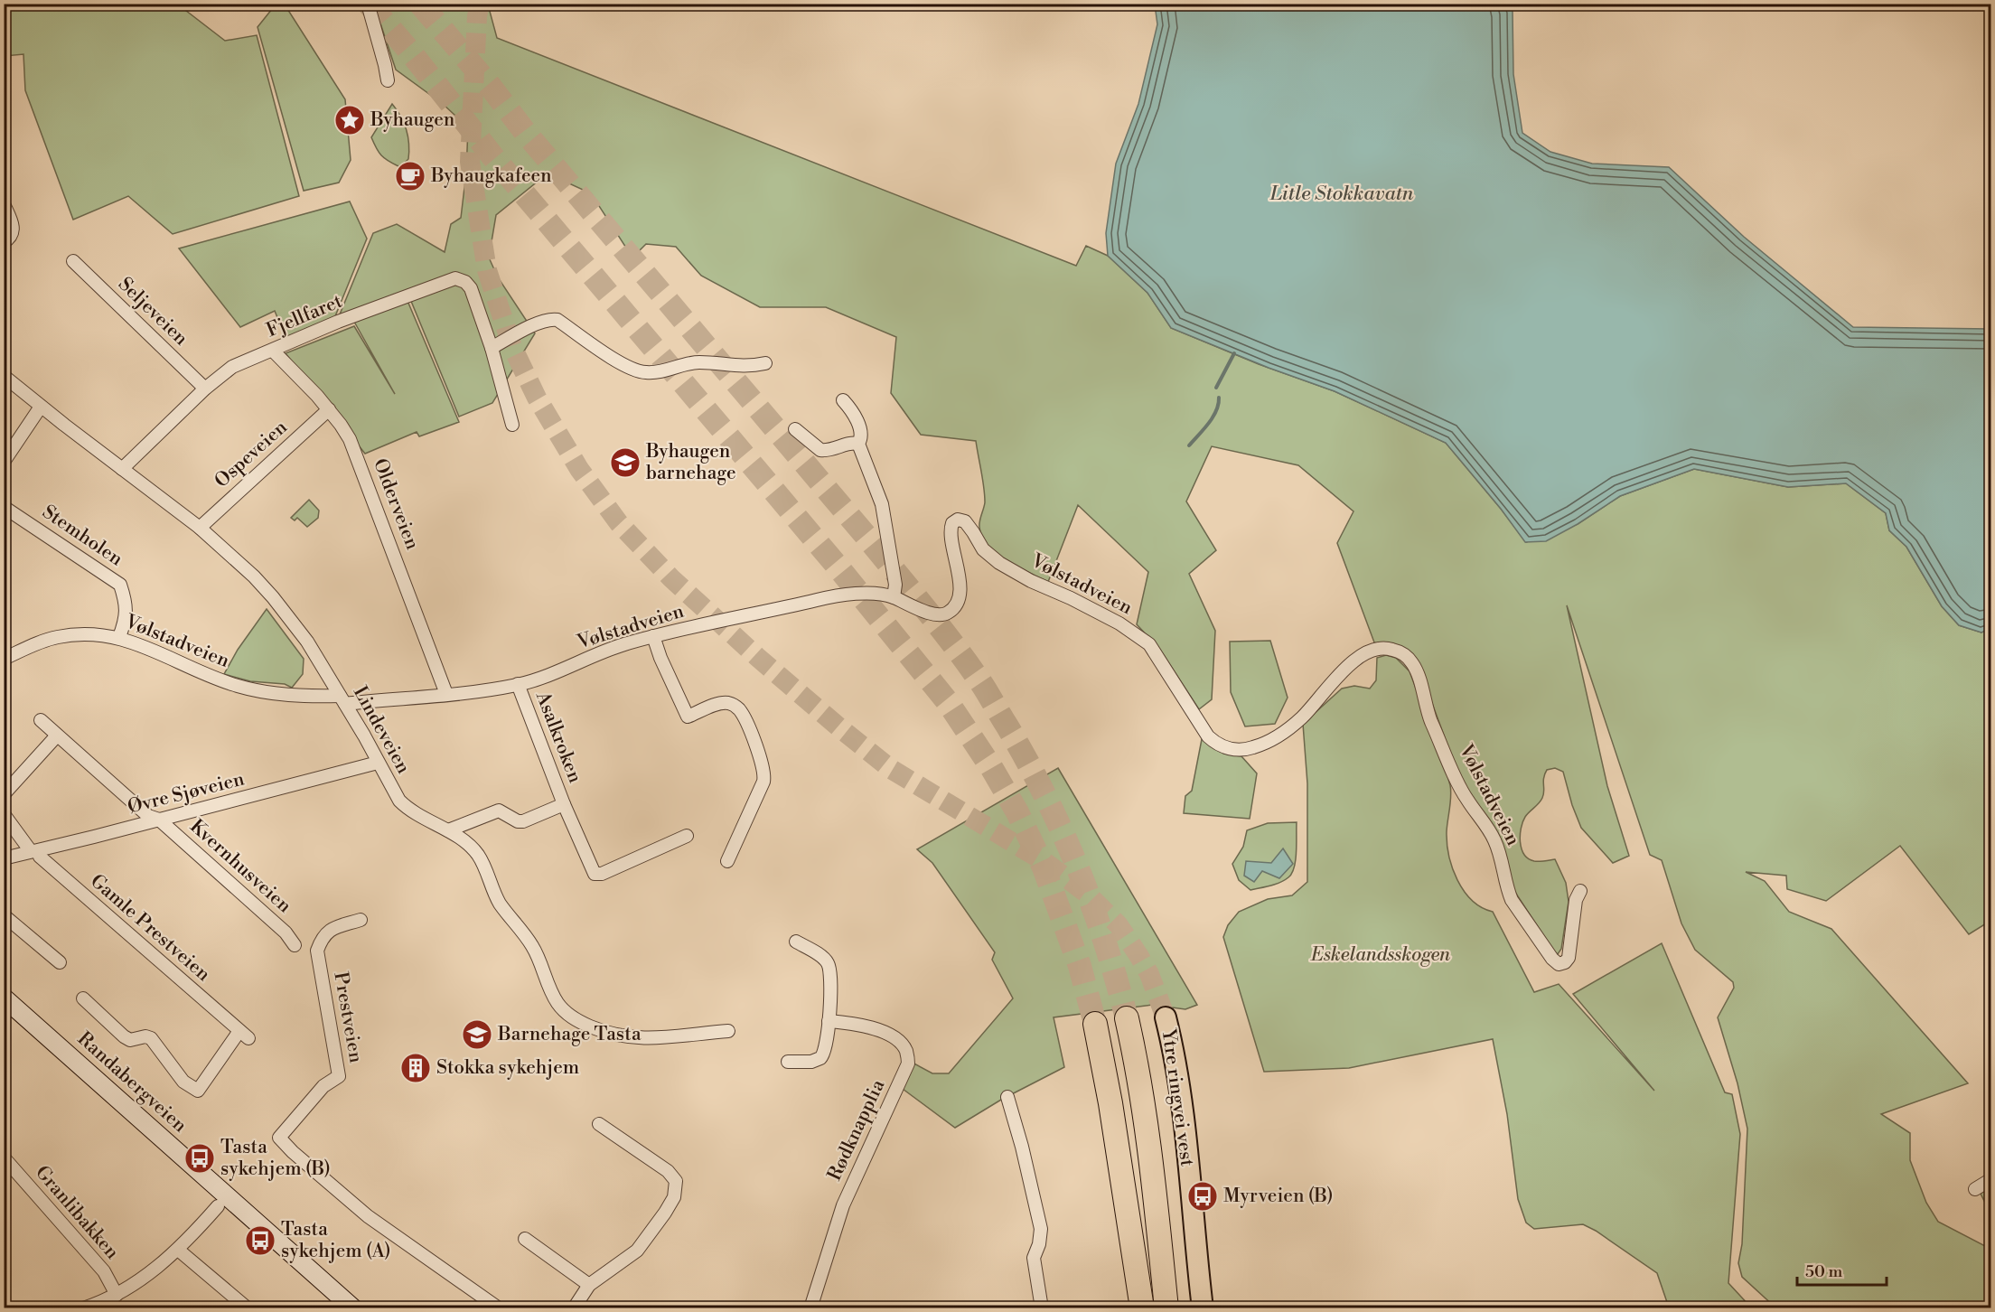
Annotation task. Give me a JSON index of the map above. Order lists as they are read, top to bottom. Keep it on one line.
{"streets":{"main road":["Randabergveien","Ytre ringvei vest"],"street":["Seljeveien","Fjellfaret","Ospeveien","Olderveien","Stemholen","Vølstadveien","Lindeveien","Asalkroken","Øvre Sjøveien","Kvernhusveien","Gamle Prestveien","Prestveien","Rødknapplia","Granlibakken"]},"crossings":[["Seljeveien","Fjellfaret"],["Fjellfaret","Olderveien"],["Fjellfaret","Lindeveien"],["Ospeveien","Olderveien"],["Ospeveien","Lindeveien"],["Olderveien","Vølstadveien"],["Stemholen","Vølstadveien"],["Vølstadveien","Lindeveien"],["Vølstadveien","Asalkroken"],["Lindeveien","Asalkroken"],["Lindeveien","Øvre Sjøveien"],["Øvre Sjøveien","Kvernhusveien"],["Øvre Sjøveien","Gamle Prestveien"]],"water":["Litle Stokkavatn"],"parks":["Eskelandsskogen"],"places":{"place":["Byhaugen"],"cafe":["Byhaugkafeen"],"school or university":["Byhaugen barnehage","Barnehage Tasta"],"building":["Stokka sykehjem"],"bus stop":["Tasta sykehjem (B)","Myrveien (B)","Tasta sykehjem (A)"]},"scale_bar":"50 m"}
